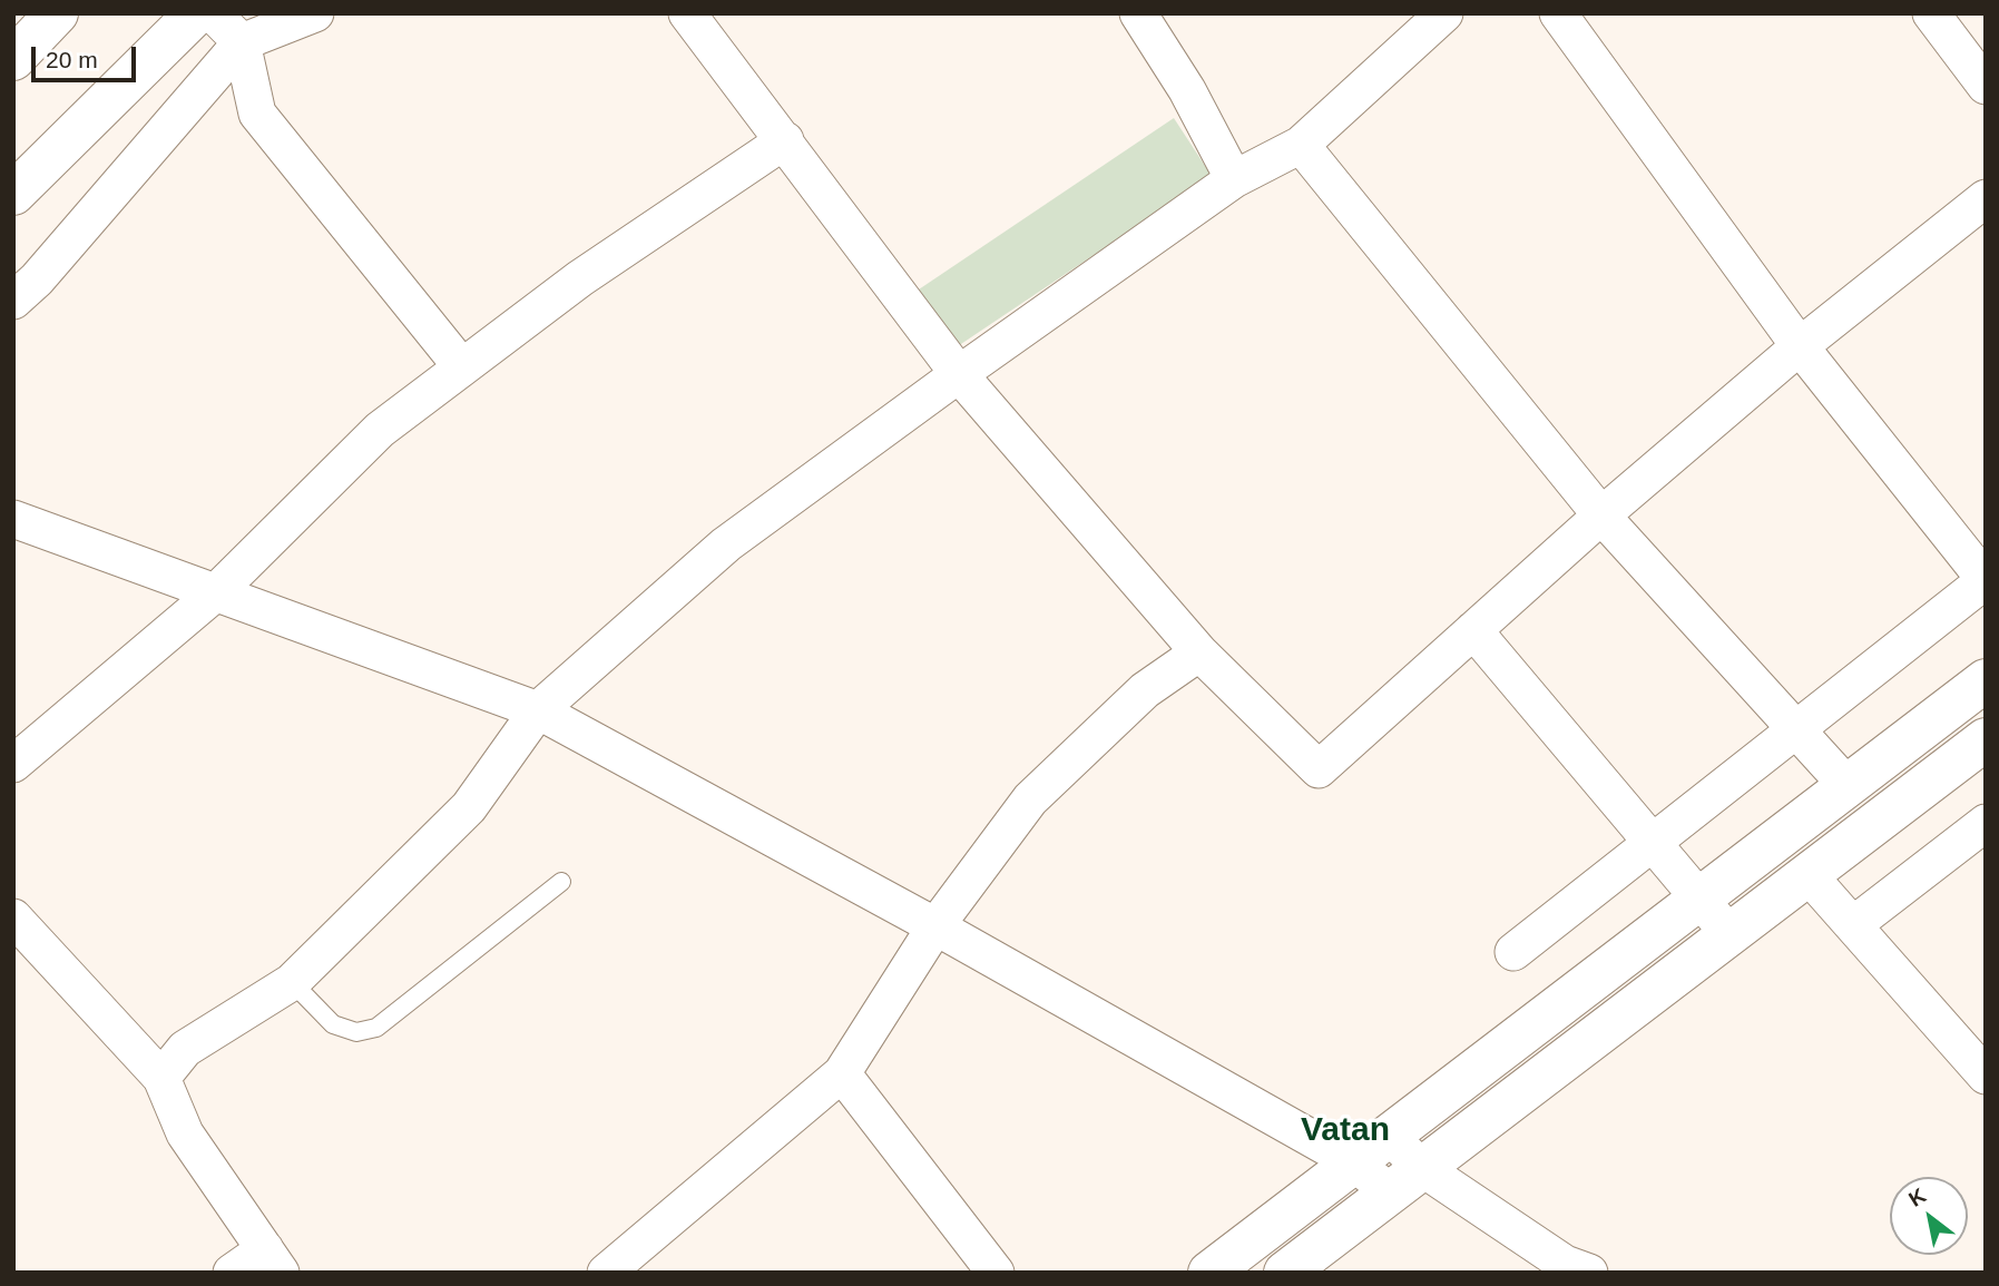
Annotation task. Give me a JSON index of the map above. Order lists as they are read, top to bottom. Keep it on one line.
{"districts":["Vatan"],"scale_bar":"20 m","north":"top left"}
